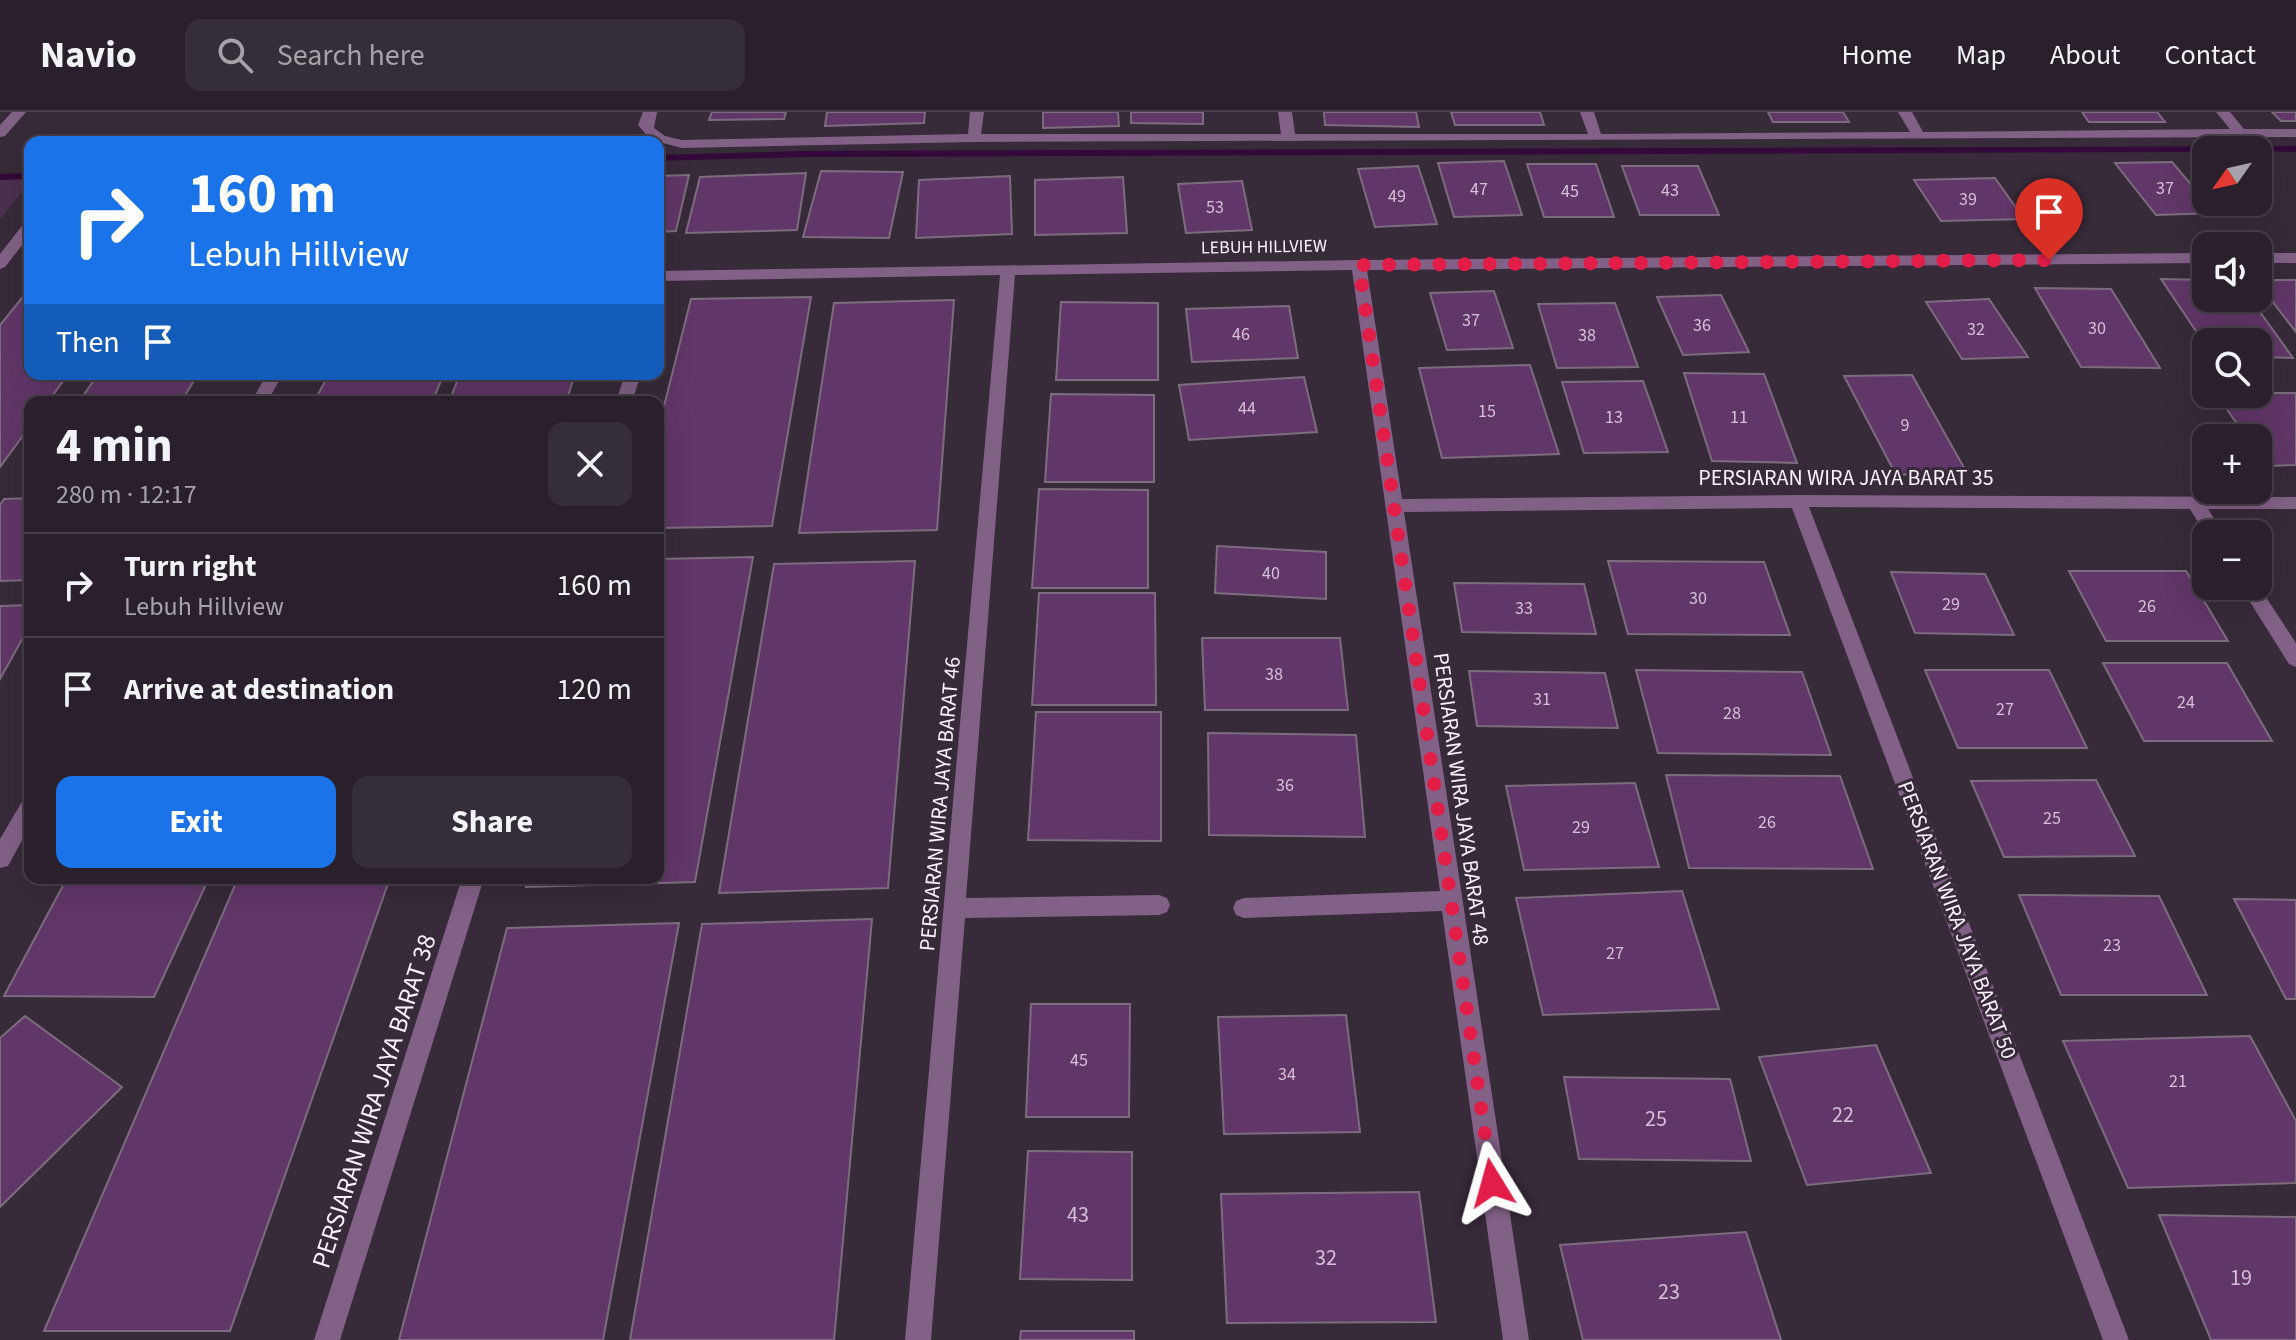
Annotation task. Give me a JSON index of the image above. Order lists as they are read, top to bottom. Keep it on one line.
{"streets":{"street":["LEBUH HILLVIEW","PERSIARAN WIRA JAYA BARAT 35","PERSIARAN WIRA JAYA BARAT 48","PERSIARAN WIRA JAYA BARAT 46","PERSIARAN WIRA JAYA BARAT 50","PERSIARAN WIRA JAYA BARAT 38"]},"crossings":[["LEBUH HILLVIEW","PERSIARAN WIRA JAYA BARAT 48"],["LEBUH HILLVIEW","PERSIARAN WIRA JAYA BARAT 46"],["PERSIARAN WIRA JAYA BARAT 35","PERSIARAN WIRA JAYA BARAT 48"],["PERSIARAN WIRA JAYA BARAT 35","PERSIARAN WIRA JAYA BARAT 50"]],"house_numbers":["37","47","43","45","49","39","53","37","36","30","32","46","38","44","15","13","11","9","40","30","29","26","33","38","31","24","27","28","36","25","26","29","23","27","45","34","21","22","25","43","32","19","23"],"north":"bottom left","page":{"header":"Navio","search":"Search here","nav":["Home","Map","About","Contact"],"map_buttons":["+","−"],"turn":["160 m","Lebuh Hillview"],"then":"Then","heading":["4 min","280 m · 12:17"],"list":[{"name":"Turn right","note":"Lebuh Hillview","value":"160 m"},{"name":"Arrive at destination","value":"120 m"}],"buttons":["Exit","Share"]}}
